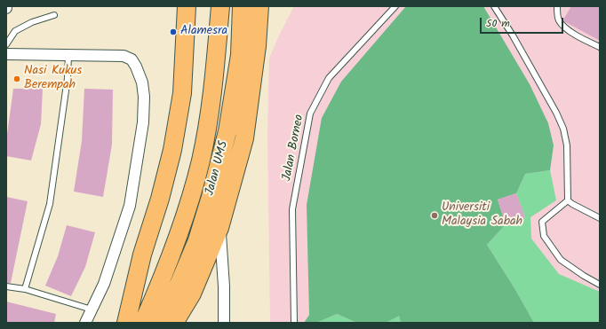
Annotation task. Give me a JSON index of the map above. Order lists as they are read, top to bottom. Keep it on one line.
{"streets":{"highway":["Jalan UMS"],"lane":["Jalan Borneo"]},"places":["Alamesra","Nasi Kukus Berempah","Universiti Malaysia Sabah"],"scale_bar":"50 m"}
